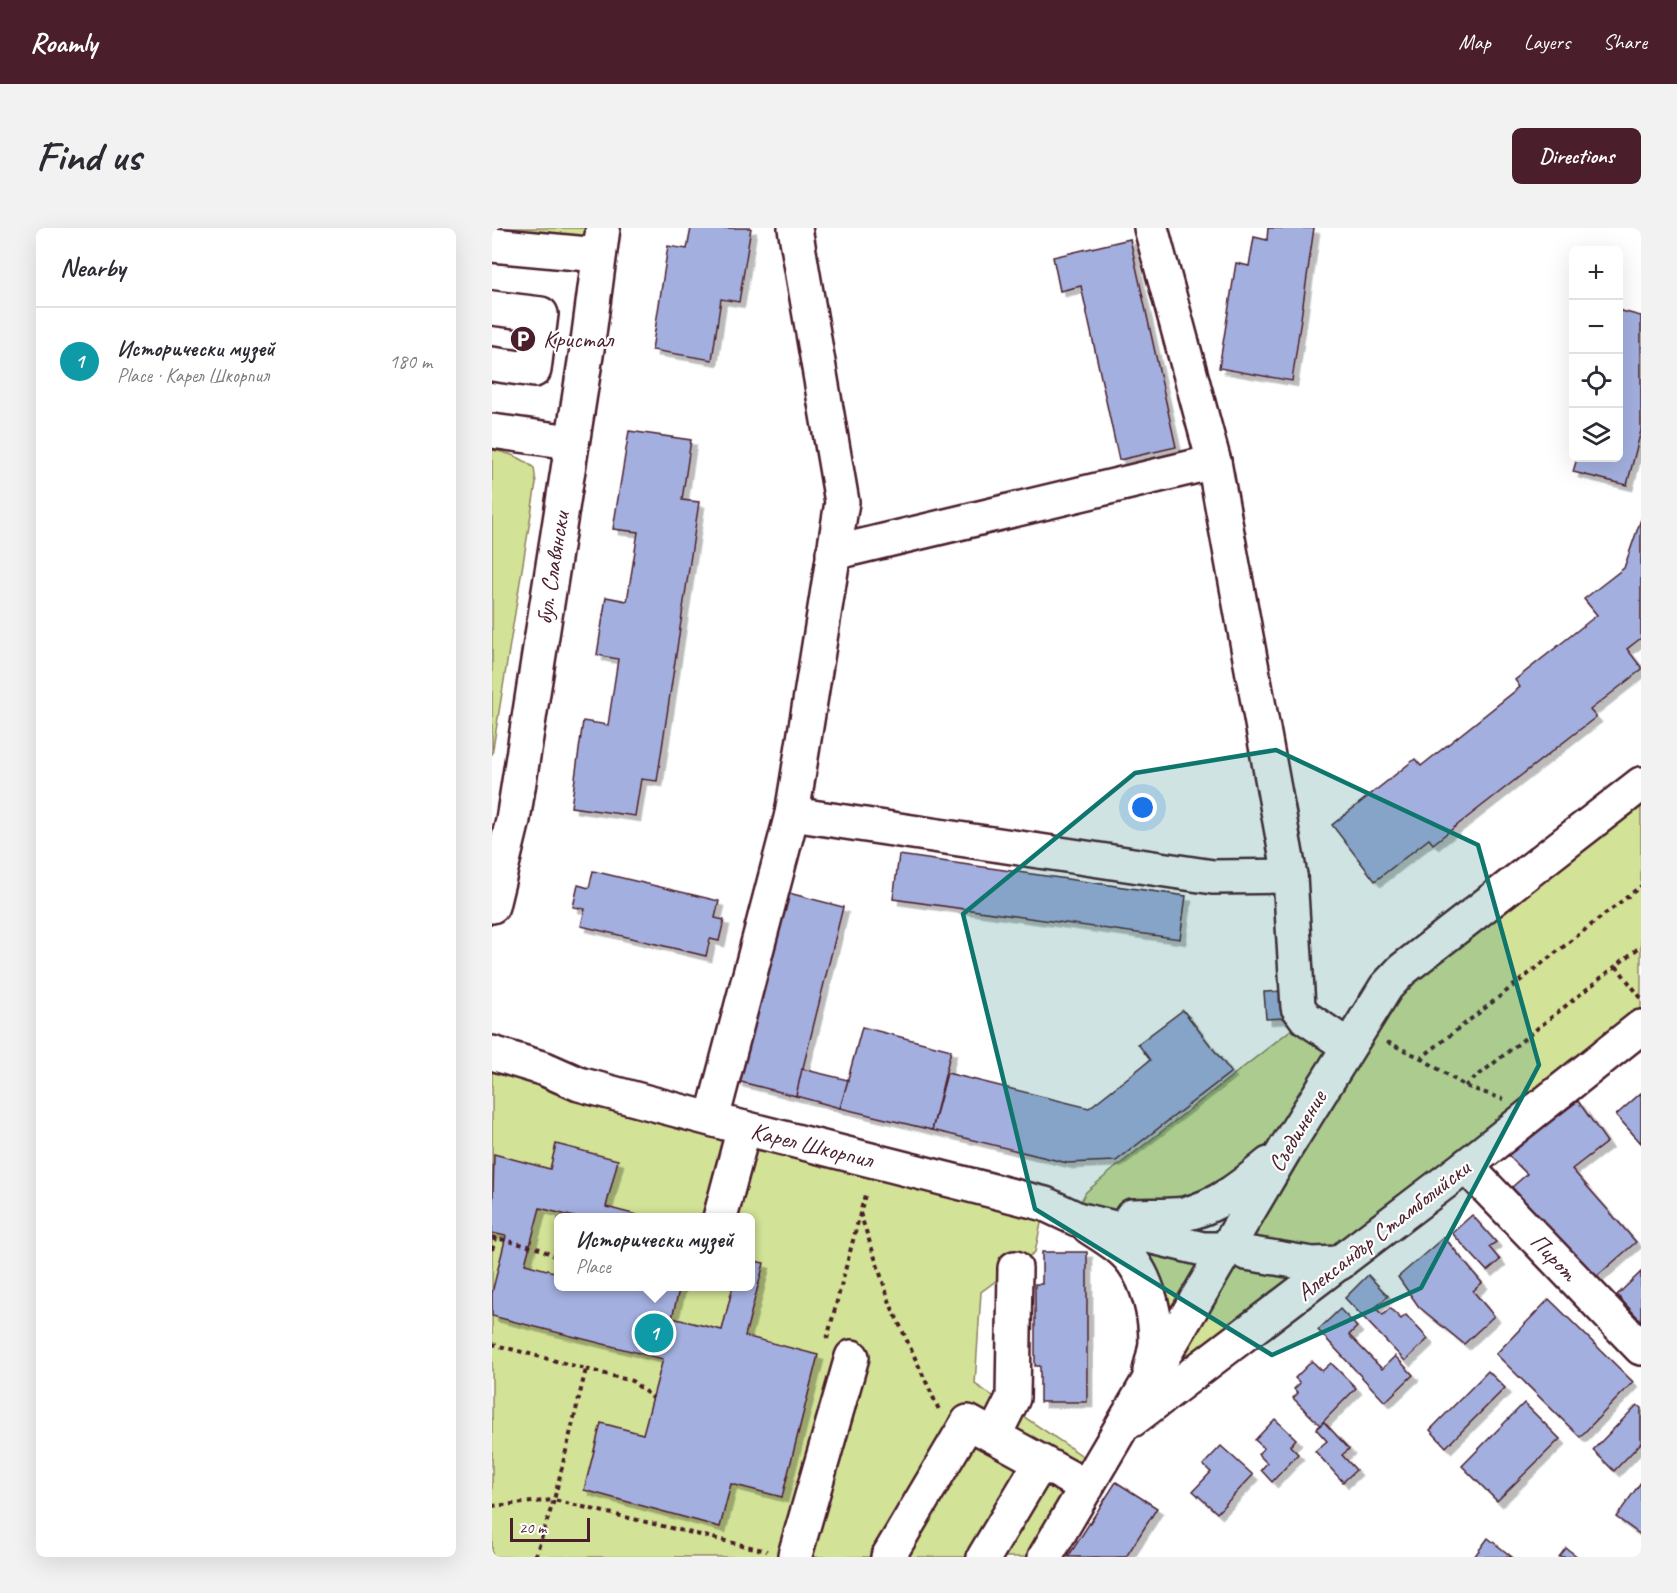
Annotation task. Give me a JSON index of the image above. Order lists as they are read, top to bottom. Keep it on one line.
{"streets":{"street":["бул. Славянски","Съединение","Карел Шкорпил","Александър Стамболийски","Пирот"]},"crossings":[["Съединение","Карел Шкорпил"],["Съединение","Александър Стамболийски"],["Александър Стамболийски","Пирот"]],"places":{"parking":["Кристал"]},"scale_bar":"20 m","page":{"header":"Roamly","nav":["Map","Layers","Share"],"buttons":"Directions","title":"Find us","heading":"Nearby","map_buttons":["+","−"],"list":[{"mark":"1","name":"Исторически музей","note":"Place · Карел Шкорпил","value":"180 m"}],"popup":["Исторически музей","Place"],"pins":"1","scale":"20 m"}}
